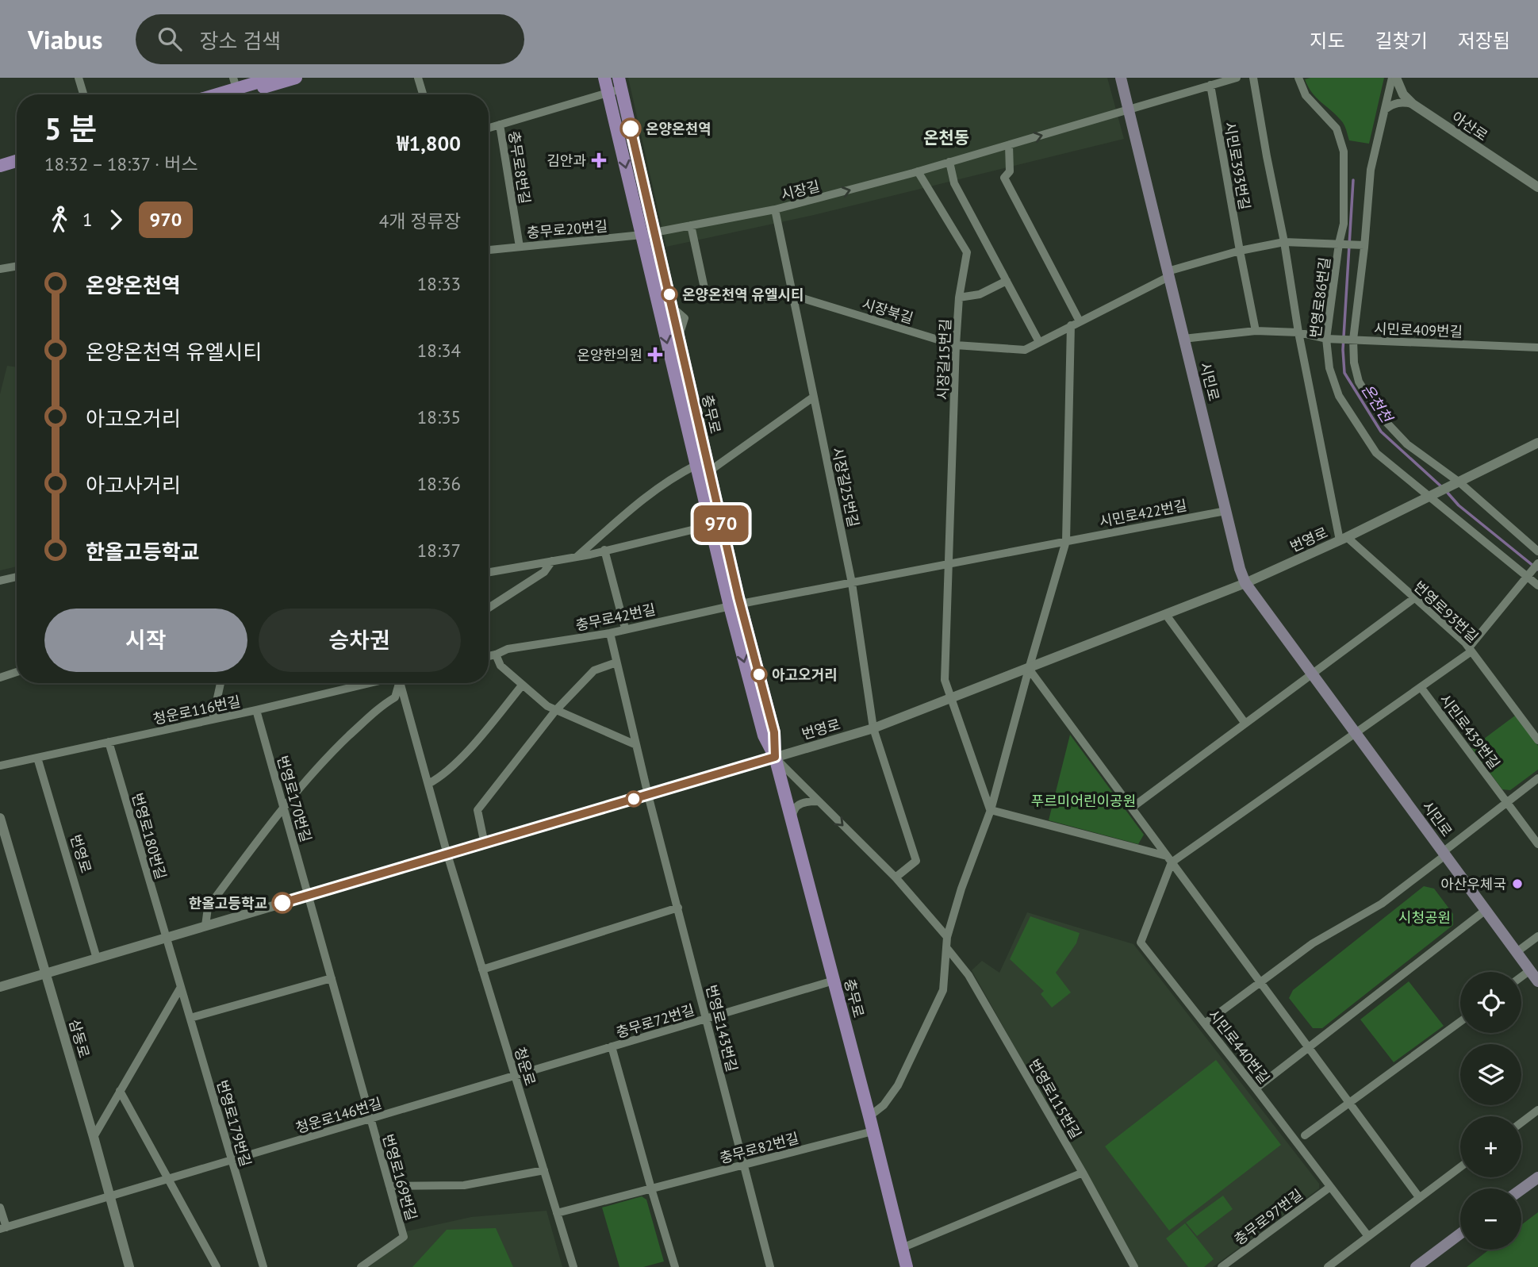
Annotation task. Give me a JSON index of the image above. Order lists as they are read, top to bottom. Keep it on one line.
{"streets":{"main road":["시민로","충무로"],"street":["아산로","시민로393번길","충무로8번길","시장길","충무로20번길","번영로86번길","시장북길","시민로409번길","시장길15번길","시장길25번길","시민로422번길","번영로","번영로93번길","충무로42번길","청운로116번길","시민로439번길","번영로170번길","번영로180번길","충무로72번길","번영로143번길","삼동로","시민로440번길","청운로","번영로115번길","청운로146번길","번영로179번길","충무로82번길","번영로169번길","충무로97번길"]},"crossings":[["시민로393번길","시장북길"],["시민로393번길","시민로409번길"],["충무로8번길","충무로20번길"],["충무로8번길","충무로"],["시장길","충무로20번길"],["시장길","시장길15번길"],["시장길","시민로"],["시장길","충무로"],["시장길","시장길25번길"],["충무로20번길","충무로"],["번영로86번길","시장북길"],["번영로86번길","시민로409번길"],["번영로86번길","번영로"],["시장북길","시장길15번길"],["시장북길","시민로"],["시장북길","시장길25번길"],["시민로409번길","시민로"],["시장길15번길","시민로422번길"],["시민로","시민로422번길"],["시민로","번영로"],["시민로","시민로439번길"],["충무로","시민로422번길"],["충무로","번영로"],["충무로","충무로42번길"],["충무로","충무로72번길"],["충무로","충무로82번길"],["시장길25번길","시민로422번길"],["시민로422번길","충무로42번길"],["번영로","번영로93번길"],["번영로","청운로116번길"],["번영로","번영로170번길"],["번영로","번영로180번길"],["번영로","번영로143번길"],["번영로","삼동로"],["번영로","청운로"],["번영로","번영로179번길"],["번영로","번영로169번길"],["청운로116번길","번영로170번길"],["청운로116번길","번영로180번길"],["번영로170번길","번영로169번길"],["번영로180번길","번영로179번길"],["충무로72번길","번영로143번길"],["충무로72번길","청운로"],["충무로72번길","청운로146번길"],["충무로72번길","충무로82번길"],["번영로143번길","충무로82번길"],["삼동로","청운로146번길"],["시민로440번길","충무로97번길"],["청운로","청운로146번길"],["청운로","충무로82번길"],["청운로146번길","번영로179번길"],["청운로146번길","번영로169번길"]],"one_way":["시장길"],"districts":["온천동"],"water":["온천천"],"parks":["푸르미어린이공원","시청공원"],"places":{"other":["온양온천역","온양온천역 유엘시티","아고오거리","아산우체국","한올고등학교"],"health":["김안과","온양한의원"]},"lines":["bus line 970"],"page":{"header":"Viabus","search":"장소 검색","nav":["지도","길찾기","저장됨"],"on_map":"970","heading":["5 분","18:32 – 18:37 · 버스","₩1,800"],"legs":["1","970","4개 정류장"],"list":[{"name":"온양온천역","value":"18:33"},{"name":"온양온천역 유엘시티","value":"18:34"},{"name":"아고오거리","value":"18:35"},{"name":"아고사거리","value":"18:36"},{"name":"한올고등학교","value":"18:37"}],"buttons":["시작","승차권"],"map_buttons":["+","−"]}}
